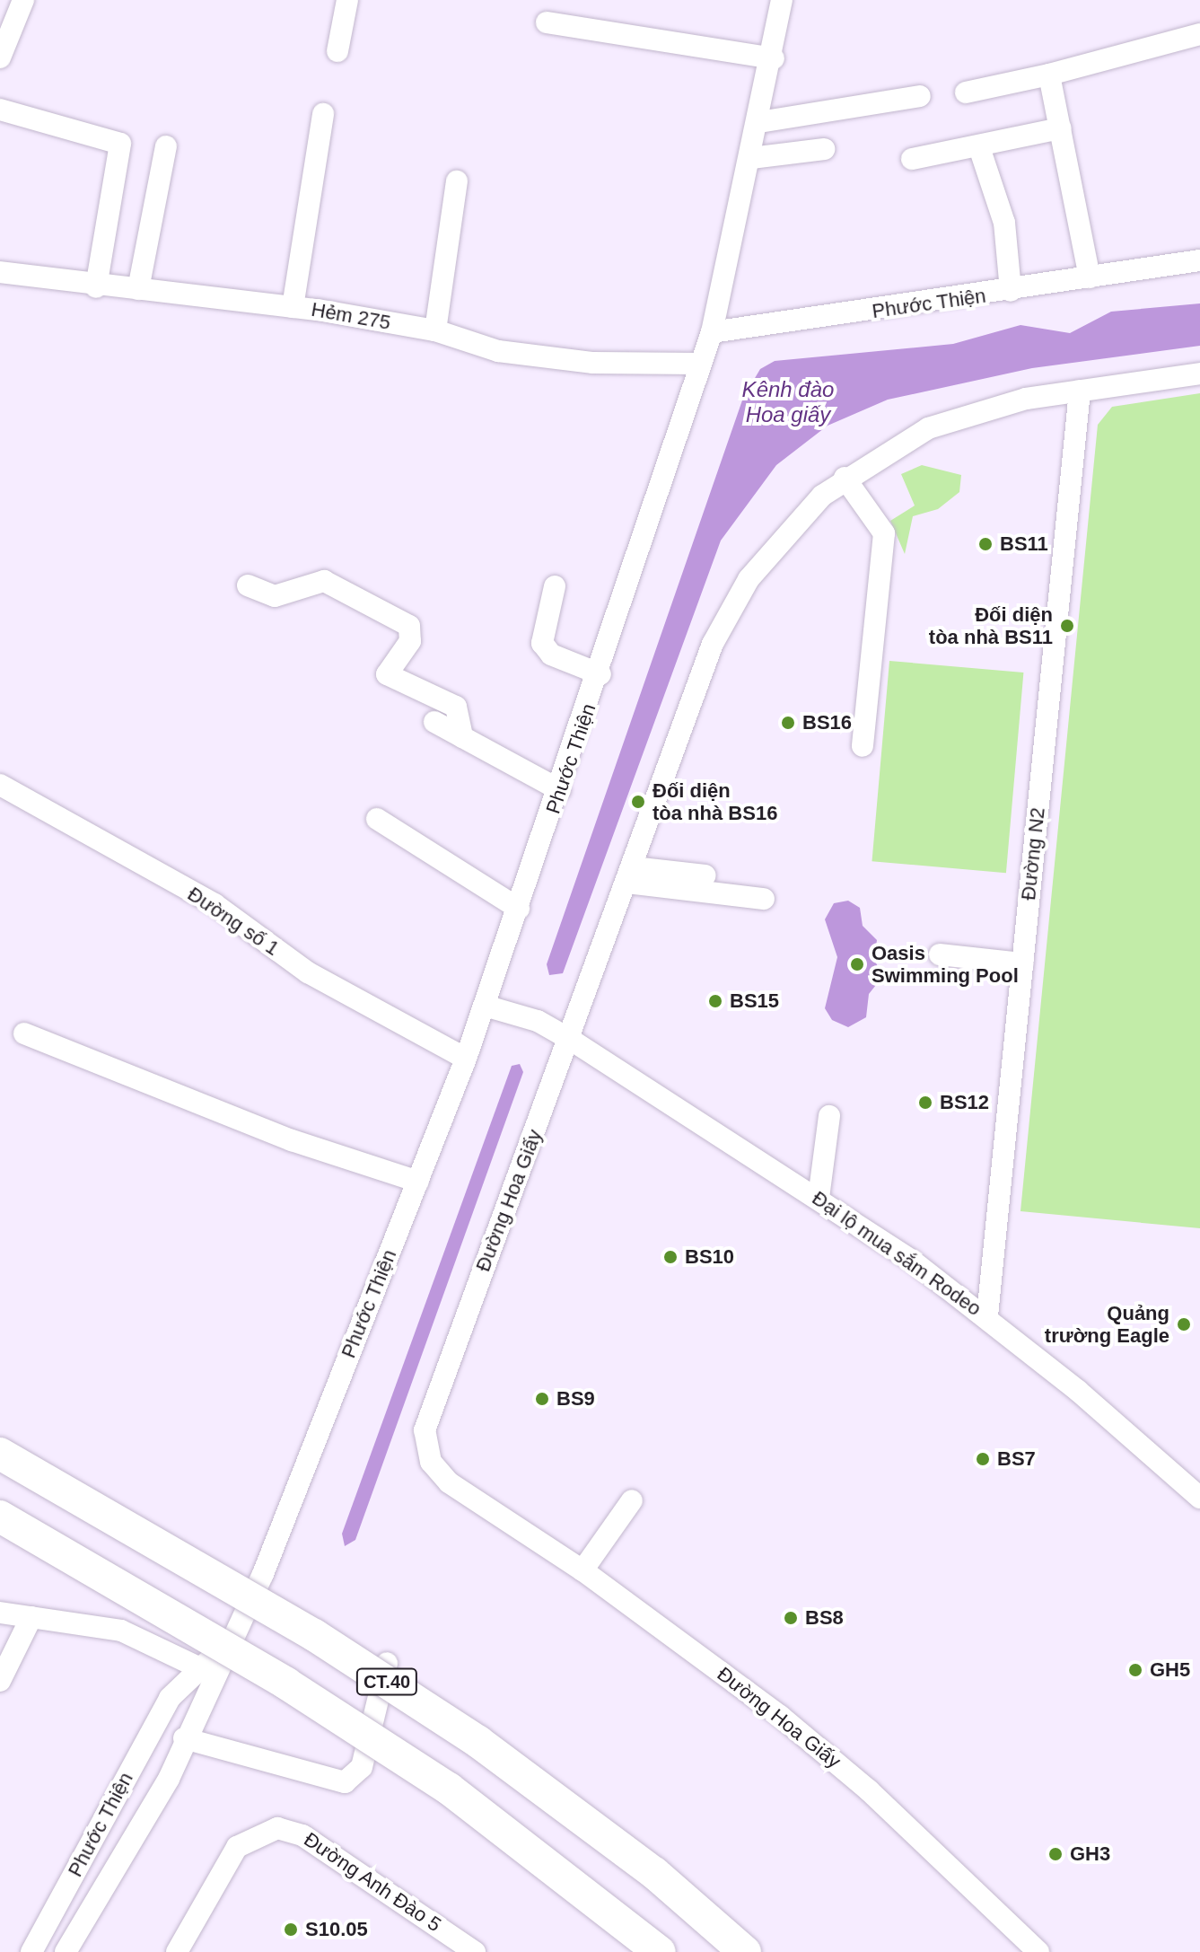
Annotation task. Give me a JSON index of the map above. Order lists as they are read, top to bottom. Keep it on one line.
{"streets":{"highway":["CT.40"],"street":["Phước Thiện","Hẻm 275","Đường N2","Đường số 1","Đường Hoa Giấy","Đại lộ mua sắm Rodeo","Đường Anh Đào 5"]},"crossings":[["Phước Thiện","Hẻm 275"],["Phước Thiện","Đường số 1"],["Phước Thiện","Đại lộ mua sắm Rodeo"],["Đường N2","Đường Hoa Giấy"],["Đường N2","Đại lộ mua sắm Rodeo"],["Đường Hoa Giấy","Đại lộ mua sắm Rodeo"]],"water":["Kênh đào Hoa giấy"],"places":["BS11","Đối diện tòa nhà BS11","BS16","Đối diện tòa nhà BS16","Oasis Swimming Pool","BS15","BS12","BS10","Quảng trường Eagle","BS9","BS7","BS8","GH5","GH3","S10.05"]}
